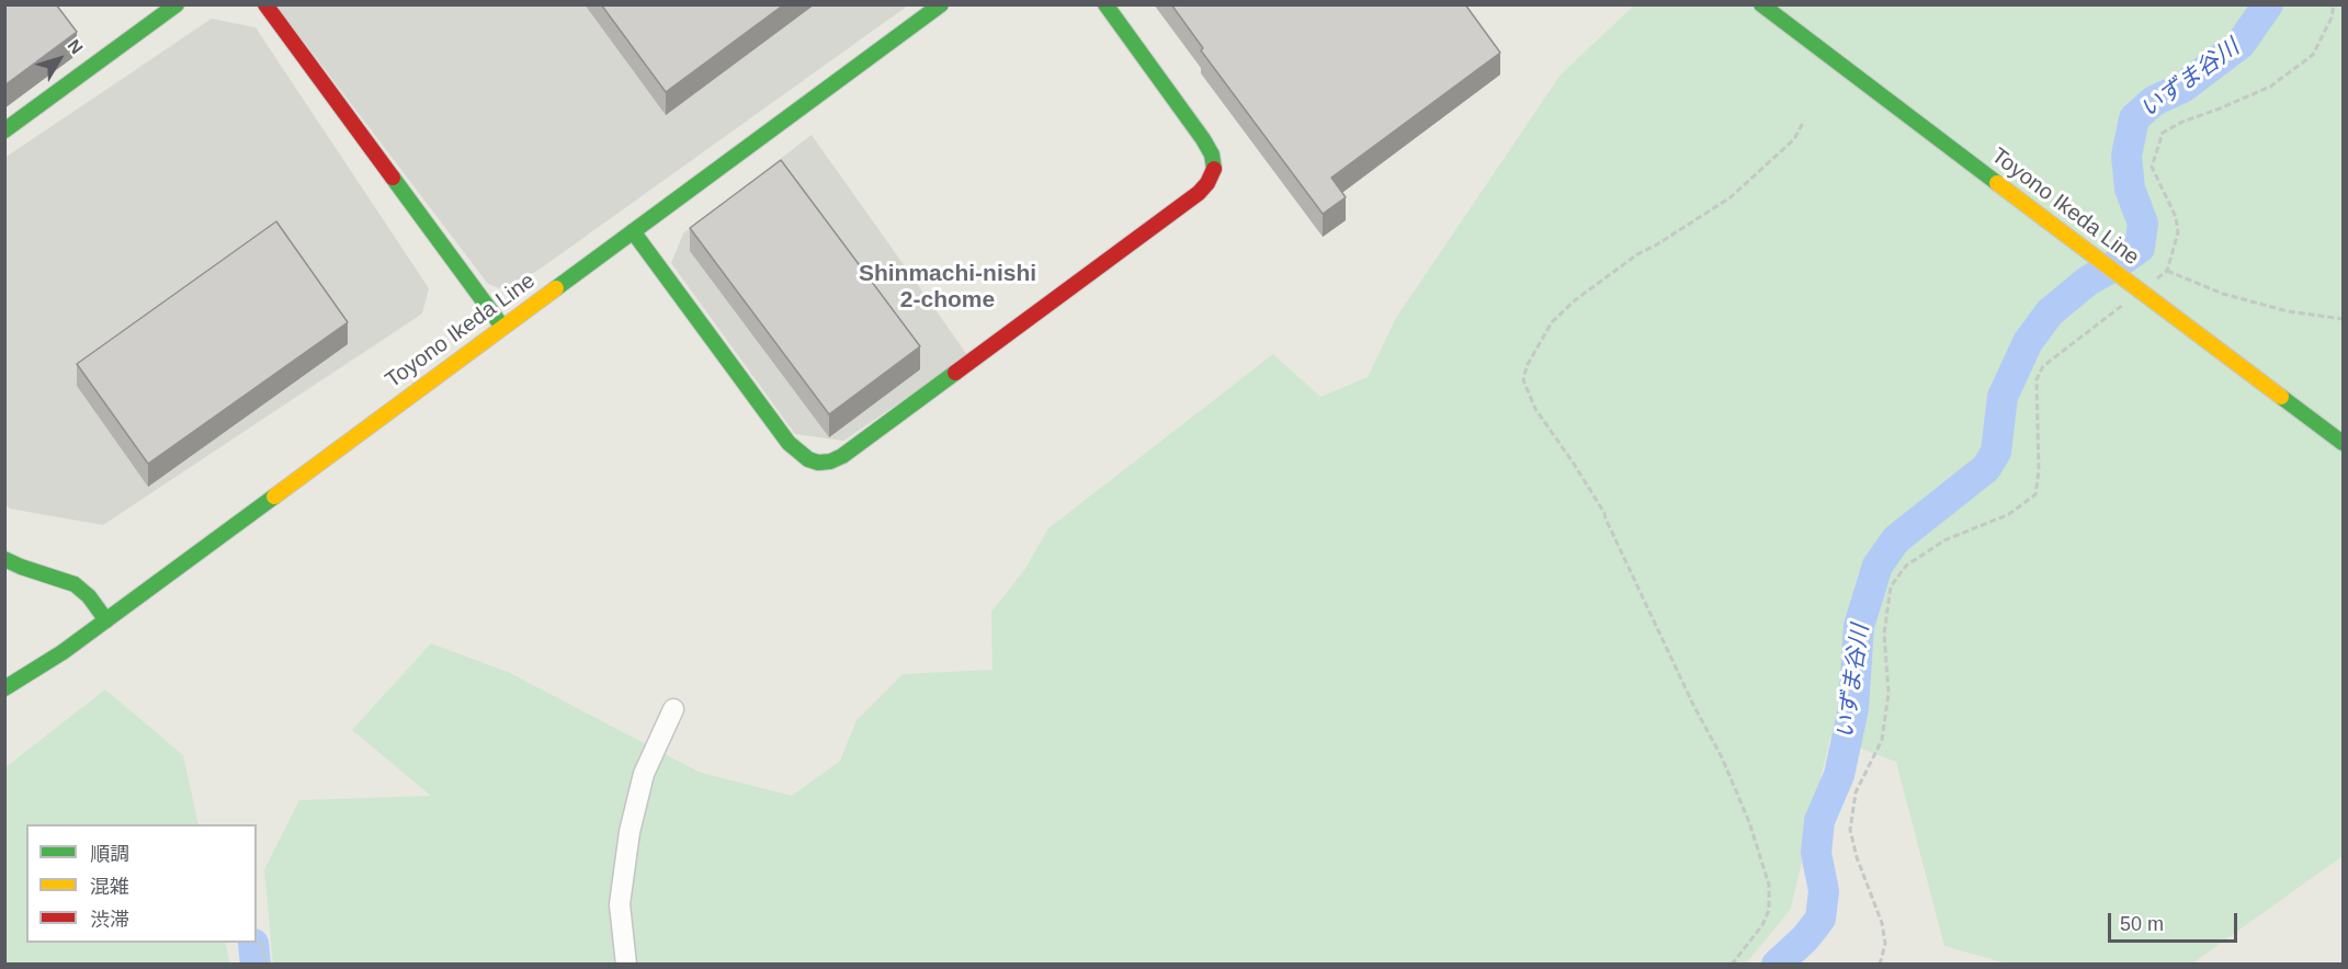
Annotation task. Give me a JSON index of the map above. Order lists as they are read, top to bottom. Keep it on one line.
{"streets":{"main road":["Toyono Ikeda Line"]},"districts":["Shinmachi-nishi 2-chome"],"water":["いずま谷川"],"legend":["順調","混雑","渋滞"],"scale_bar":"50 m","north":"top right"}
